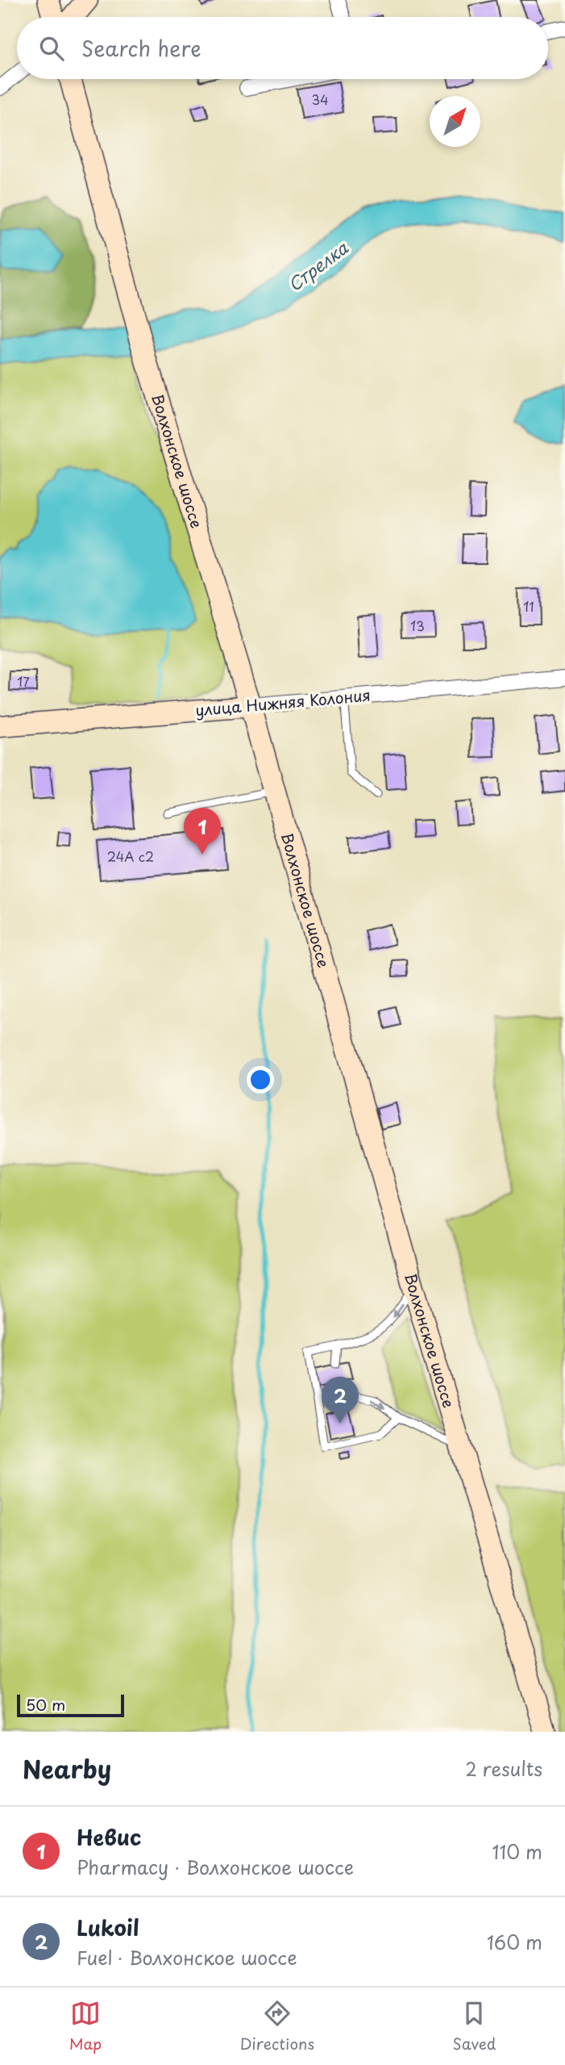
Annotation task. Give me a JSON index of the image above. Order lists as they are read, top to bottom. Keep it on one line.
{"streets":{"main road":["Волхонское шоссе","улица Нижняя Колония"]},"crossings":[["Волхонское шоссе","улица Нижняя Колония"]],"water":["Стрелка"],"house_numbers":["34","11","13","17","24А с2"],"scale_bar":"50 m","north":"top right","page":{"search":"Search here","pins":["1","2"],"scale":"50 m","heading":["Nearby","2 results"],"list":[{"mark":"1","name":"Невис","note":"Pharmacy · Волхонское шоссе","value":"110 m"},{"mark":"2","name":"Lukoil","note":"Fuel · Волхонское шоссе","value":"160 m"}],"nav":["Map","Directions","Saved"]}}
